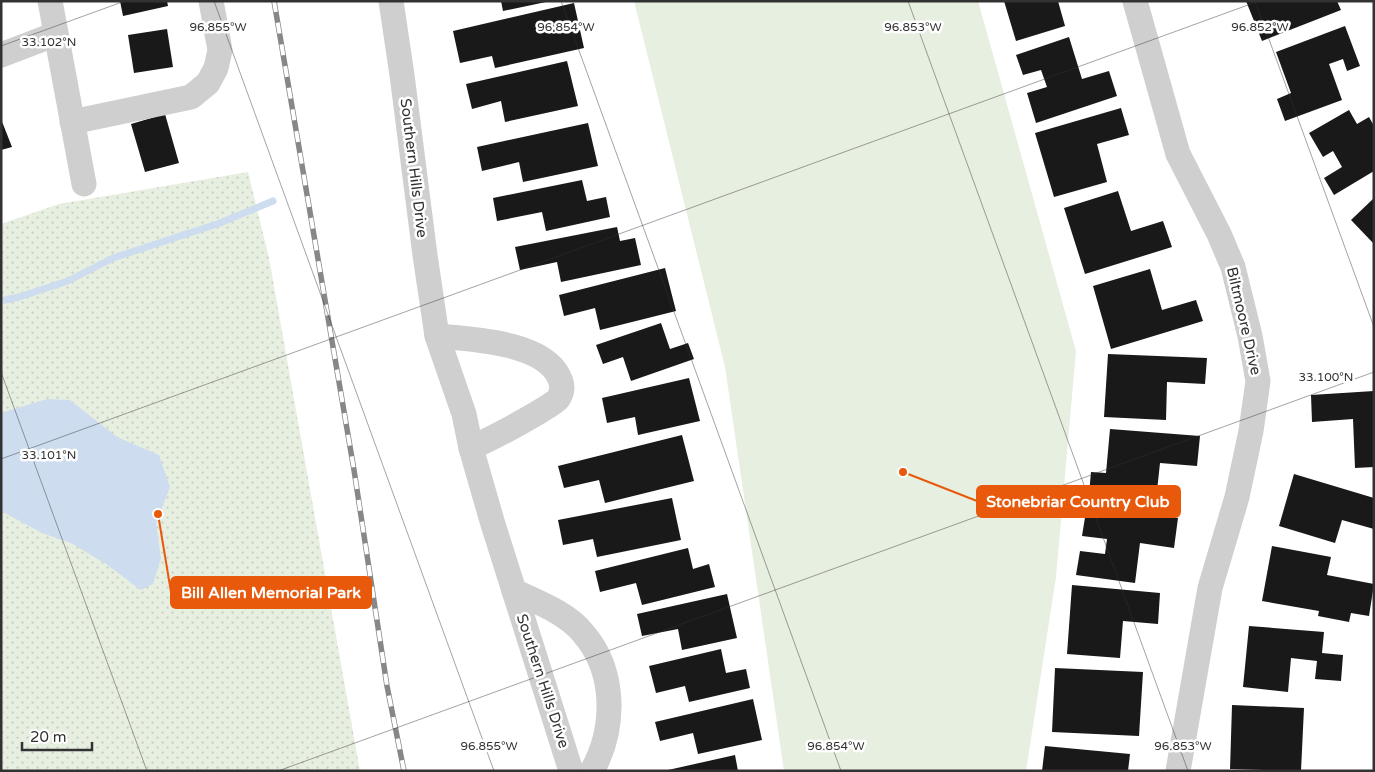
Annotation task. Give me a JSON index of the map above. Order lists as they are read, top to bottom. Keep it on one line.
{"streets":{"street":["Southern Hills Drive","Biltmoore Drive"]},"places":["Stonebriar Country Club","Bill Allen Memorial Park"],"scale_bar":"20 m","coordinates":["96.855°W","96.854°W","96.853°W","96.852°W","33.102°N","33.100°N","33.101°N"]}
